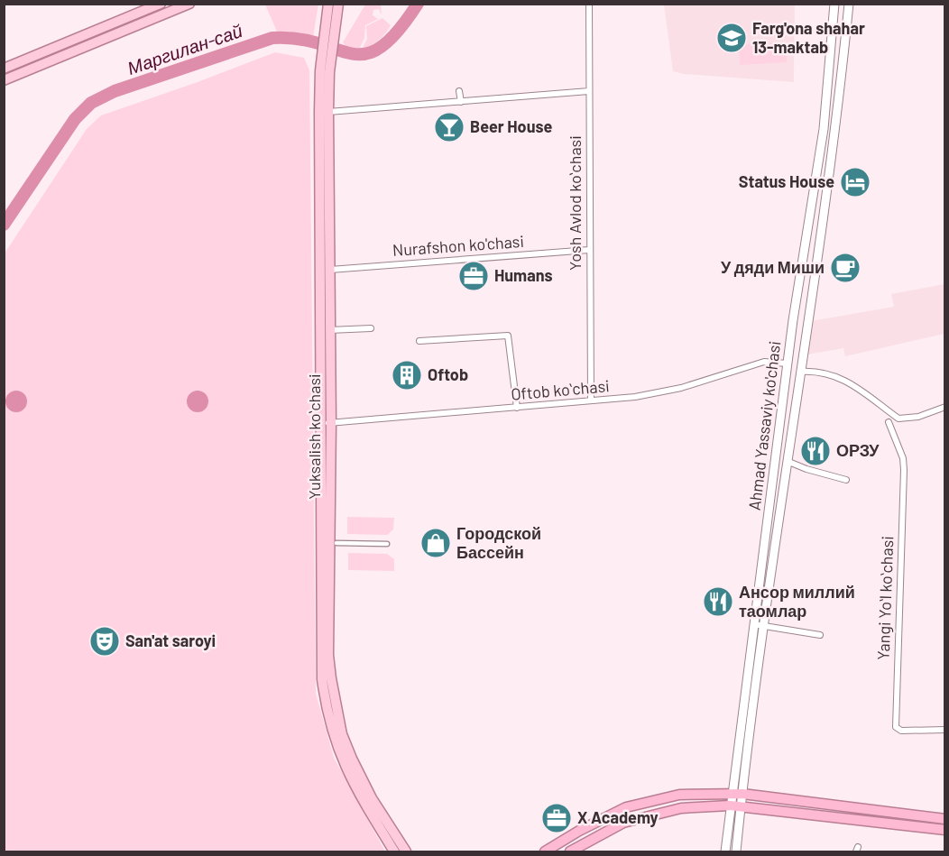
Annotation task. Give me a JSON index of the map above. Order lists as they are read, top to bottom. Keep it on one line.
{"streets":{"main road":["Ahmad Yassaviy ko'chasi","Yuksalish koʻchasi"],"street":["Yosh Avlod koʻchasi","Nurafshon ko'chasi","Oftob koʻchasi","Yangi Yoʻl koʻchasi"]},"crossings":[["Yosh Avlod koʻchasi","Nurafshon ko'chasi"],["Yosh Avlod koʻchasi","Oftob koʻchasi"],["Nurafshon ko'chasi","Yuksalish koʻchasi"],["Oftob koʻchasi","Ahmad Yassaviy ko'chasi"],["Oftob koʻchasi","Yuksalish koʻchasi"]],"water":["Маргилан-сай"],"places":{"school or university":["Farg'ona shahar 13-maktab"],"bar":["Beer House"],"hotel":["Status House"],"cafe":["У дяди Миши"],"office":["Humans","X Academy"],"building":["Oftob"],"restaurant":["ОРЗУ","Ансор миллий таомлар"],"shop":["Городской Бассейн"],"theatre":["San'at saroyi"]}}
